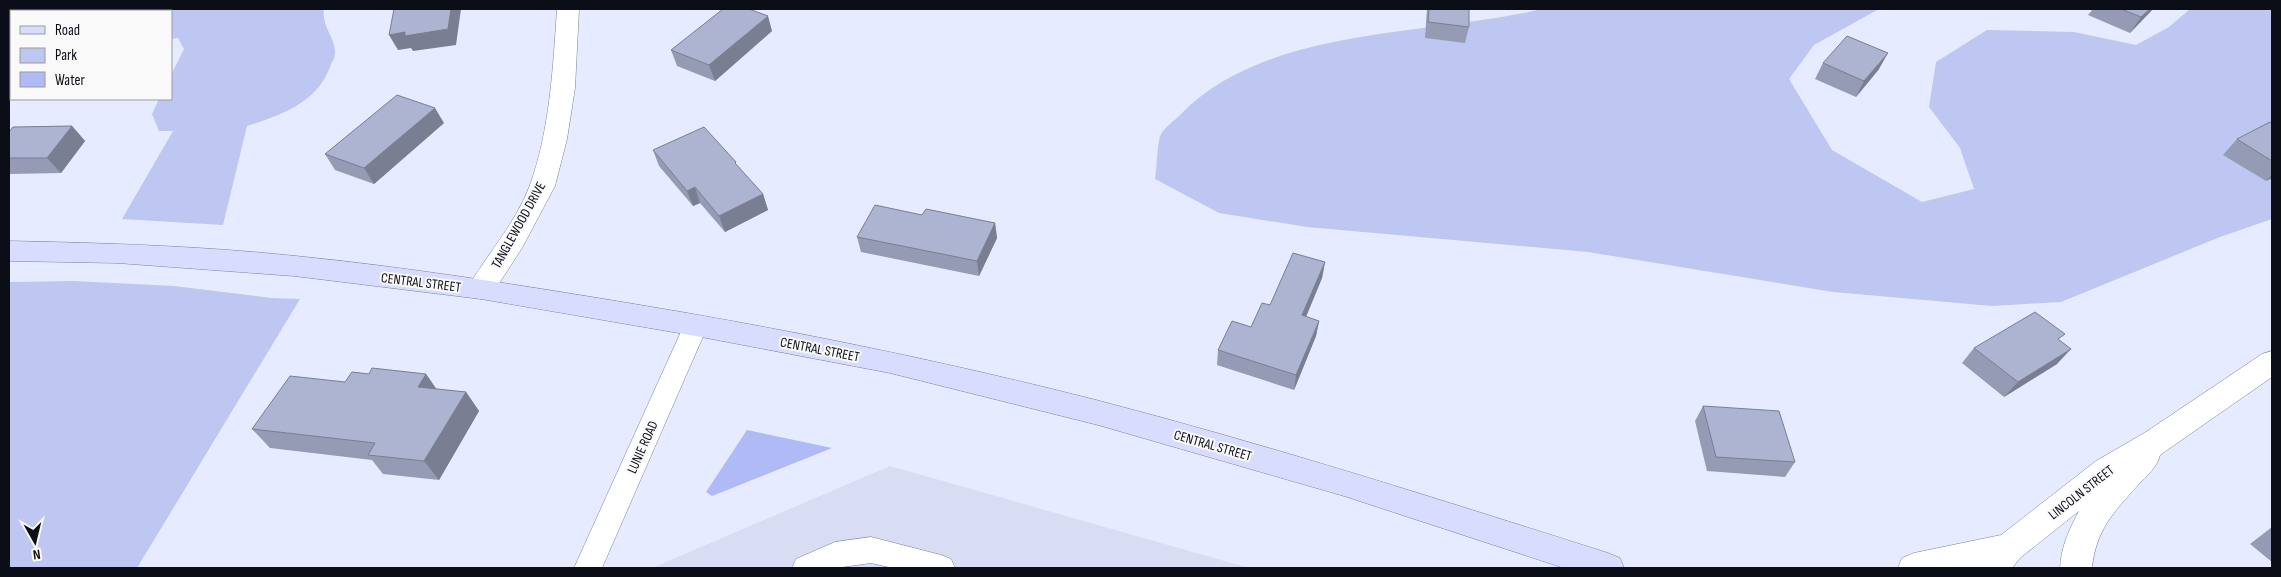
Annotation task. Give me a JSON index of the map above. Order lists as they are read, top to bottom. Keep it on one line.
{"streets":{"main road":["CENTRAL STREET"],"street":["TANGLEWOOD DRIVE","LINCOLN STREET"],"lane":["LUNIE ROAD"]},"crossings":[["TANGLEWOOD DRIVE","CENTRAL STREET"],["CENTRAL STREET","LUNIE ROAD"]],"legend":["Road","Park","Water"],"north":"bottom"}
